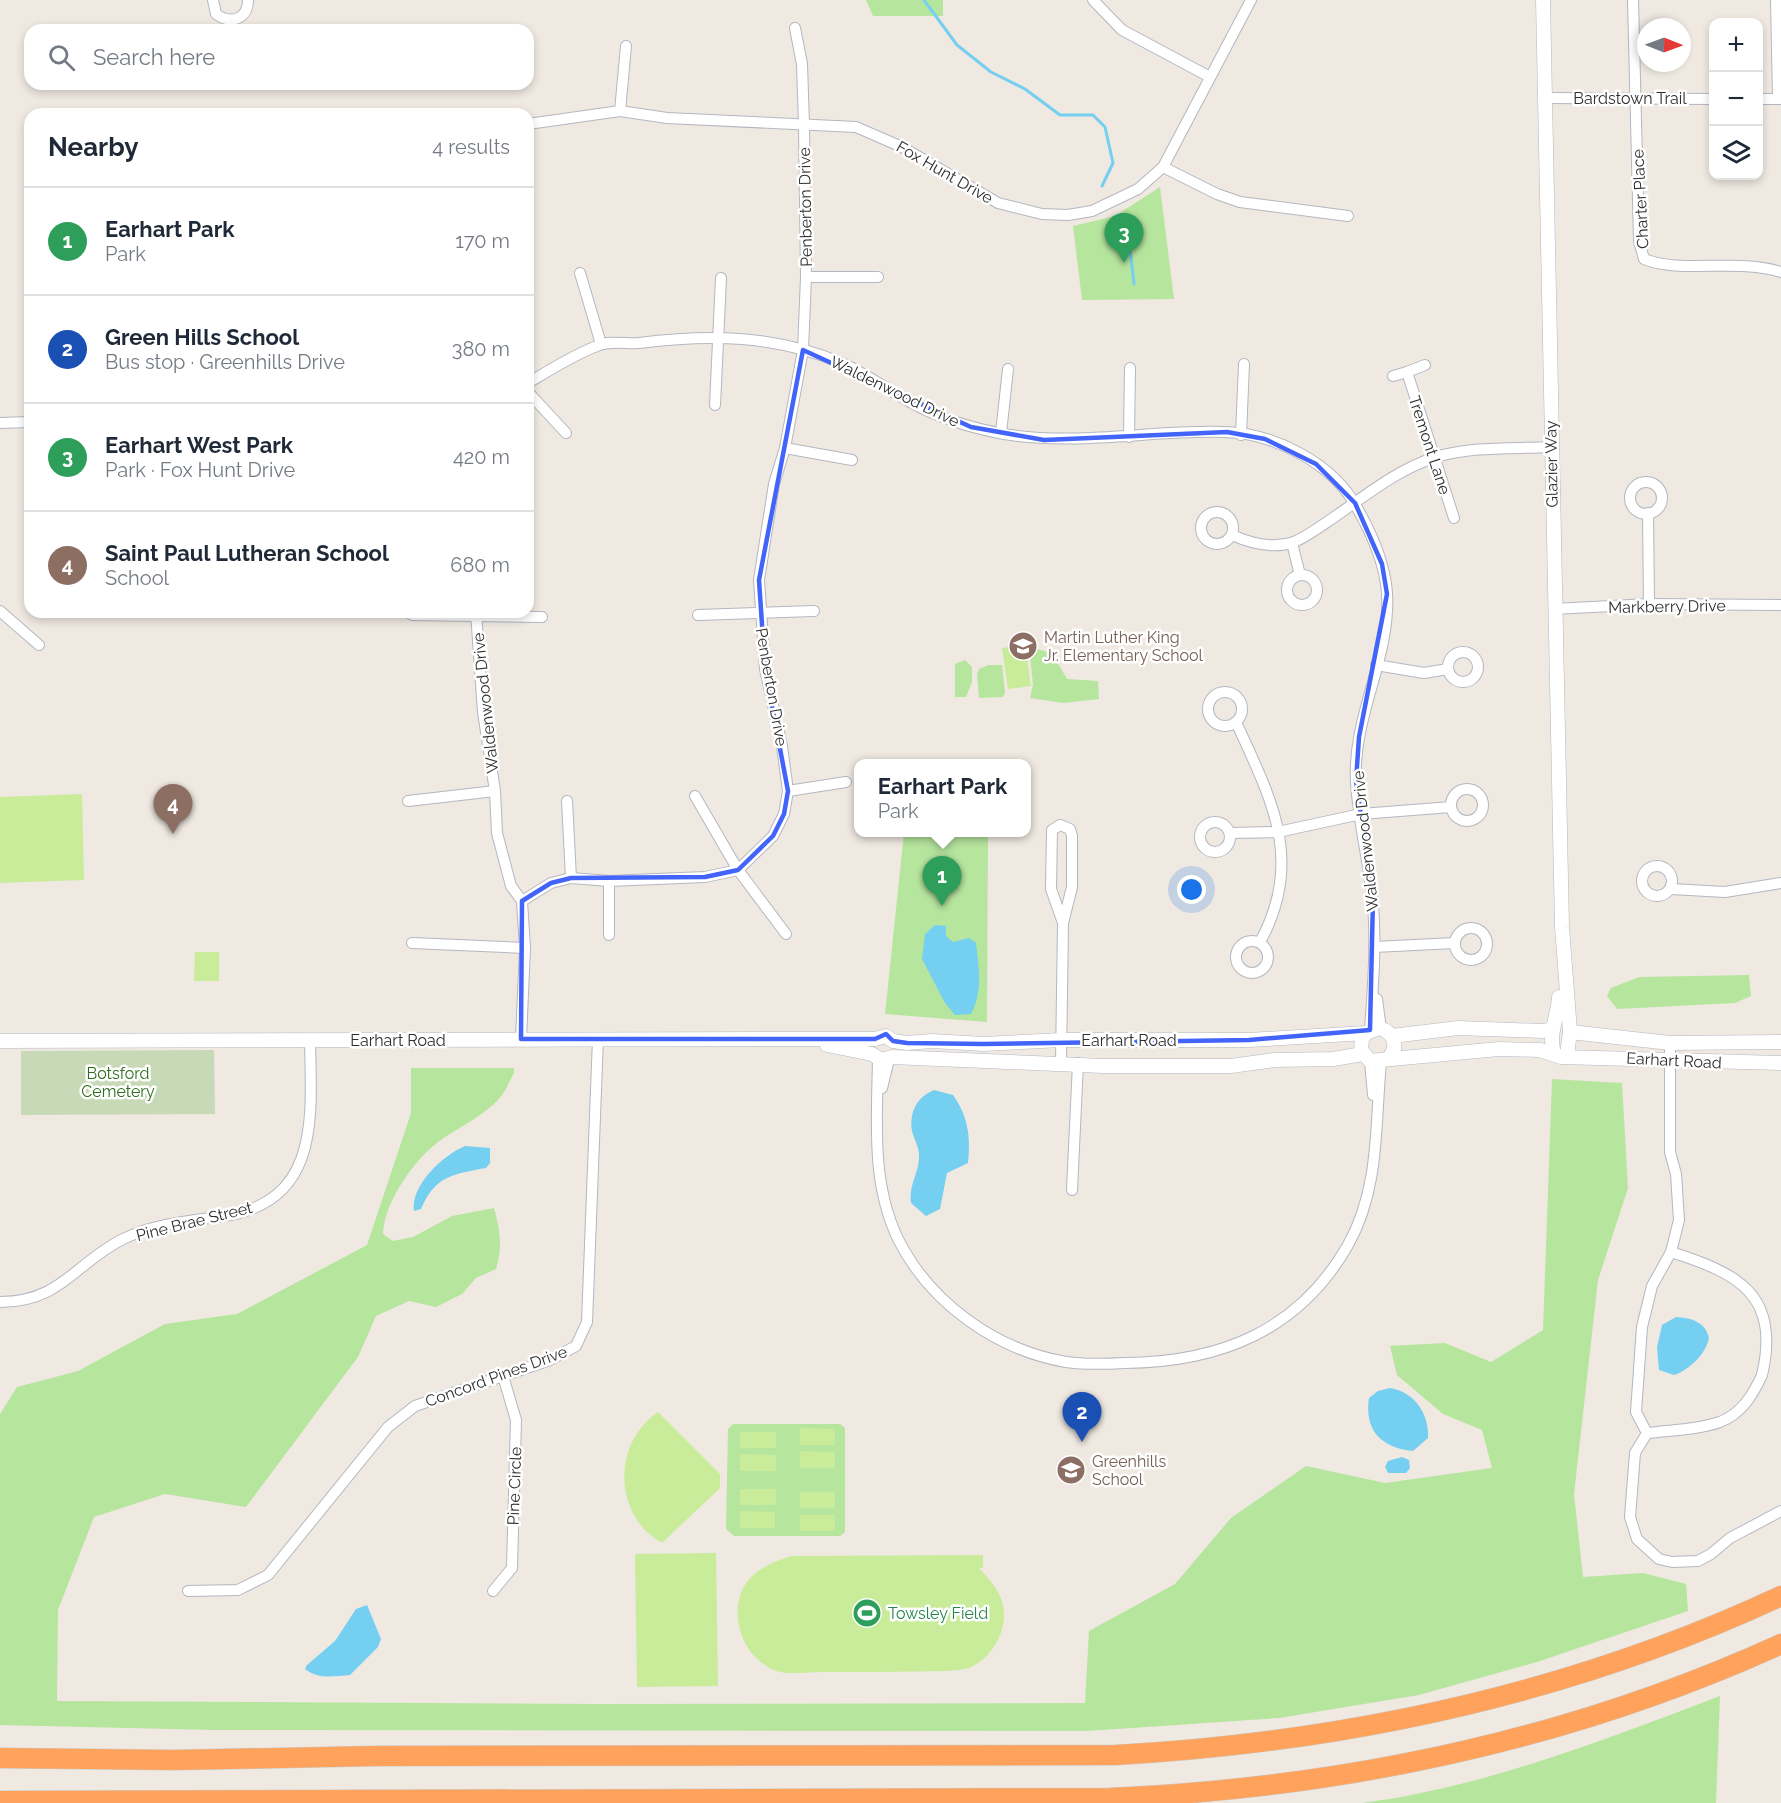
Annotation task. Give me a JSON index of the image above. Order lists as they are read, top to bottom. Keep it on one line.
{"streets":{"street":["Bardstown Trail","Fox Hunt Drive","Charter Place","Penberton Drive","Waldenwood Drive","Tremont Lane","Glazier Way","Markberry Drive","Earhart Road","Pine Brae Street","Concord Pines Drive","Pine Circle"]},"crossings":[["Bardstown Trail","Charter Place"],["Bardstown Trail","Glazier Way"],["Fox Hunt Drive","Penberton Drive"],["Penberton Drive","Waldenwood Drive"],["Waldenwood Drive","Earhart Road"],["Glazier Way","Markberry Drive"],["Glazier Way","Earhart Road"],["Earhart Road","Pine Brae Street"],["Earhart Road","Concord Pines Drive"],["Concord Pines Drive","Pine Circle"]],"parks":["Botsford Cemetery"],"places":{"school or university":["Martin Luther King Jr. Elementary School","Greenhills School"],"sports":["Towsley Field"]},"north":"right","page":{"map_buttons":["+","−"],"search":"Search here","heading":["Nearby","4 results"],"list":[{"mark":"1","name":"Earhart Park","note":"Park","value":"170 m"},{"mark":"2","name":"Green Hills School","note":"Bus stop · Greenhills Drive","value":"380 m"},{"mark":"3","name":"Earhart West Park","note":"Park · Fox Hunt Drive","value":"420 m"},{"mark":"4","name":"Saint Paul Lutheran School","note":"School","value":"680 m"}],"pins":["3","4","1","2"],"popup":["Earhart Park","Park"]}}
